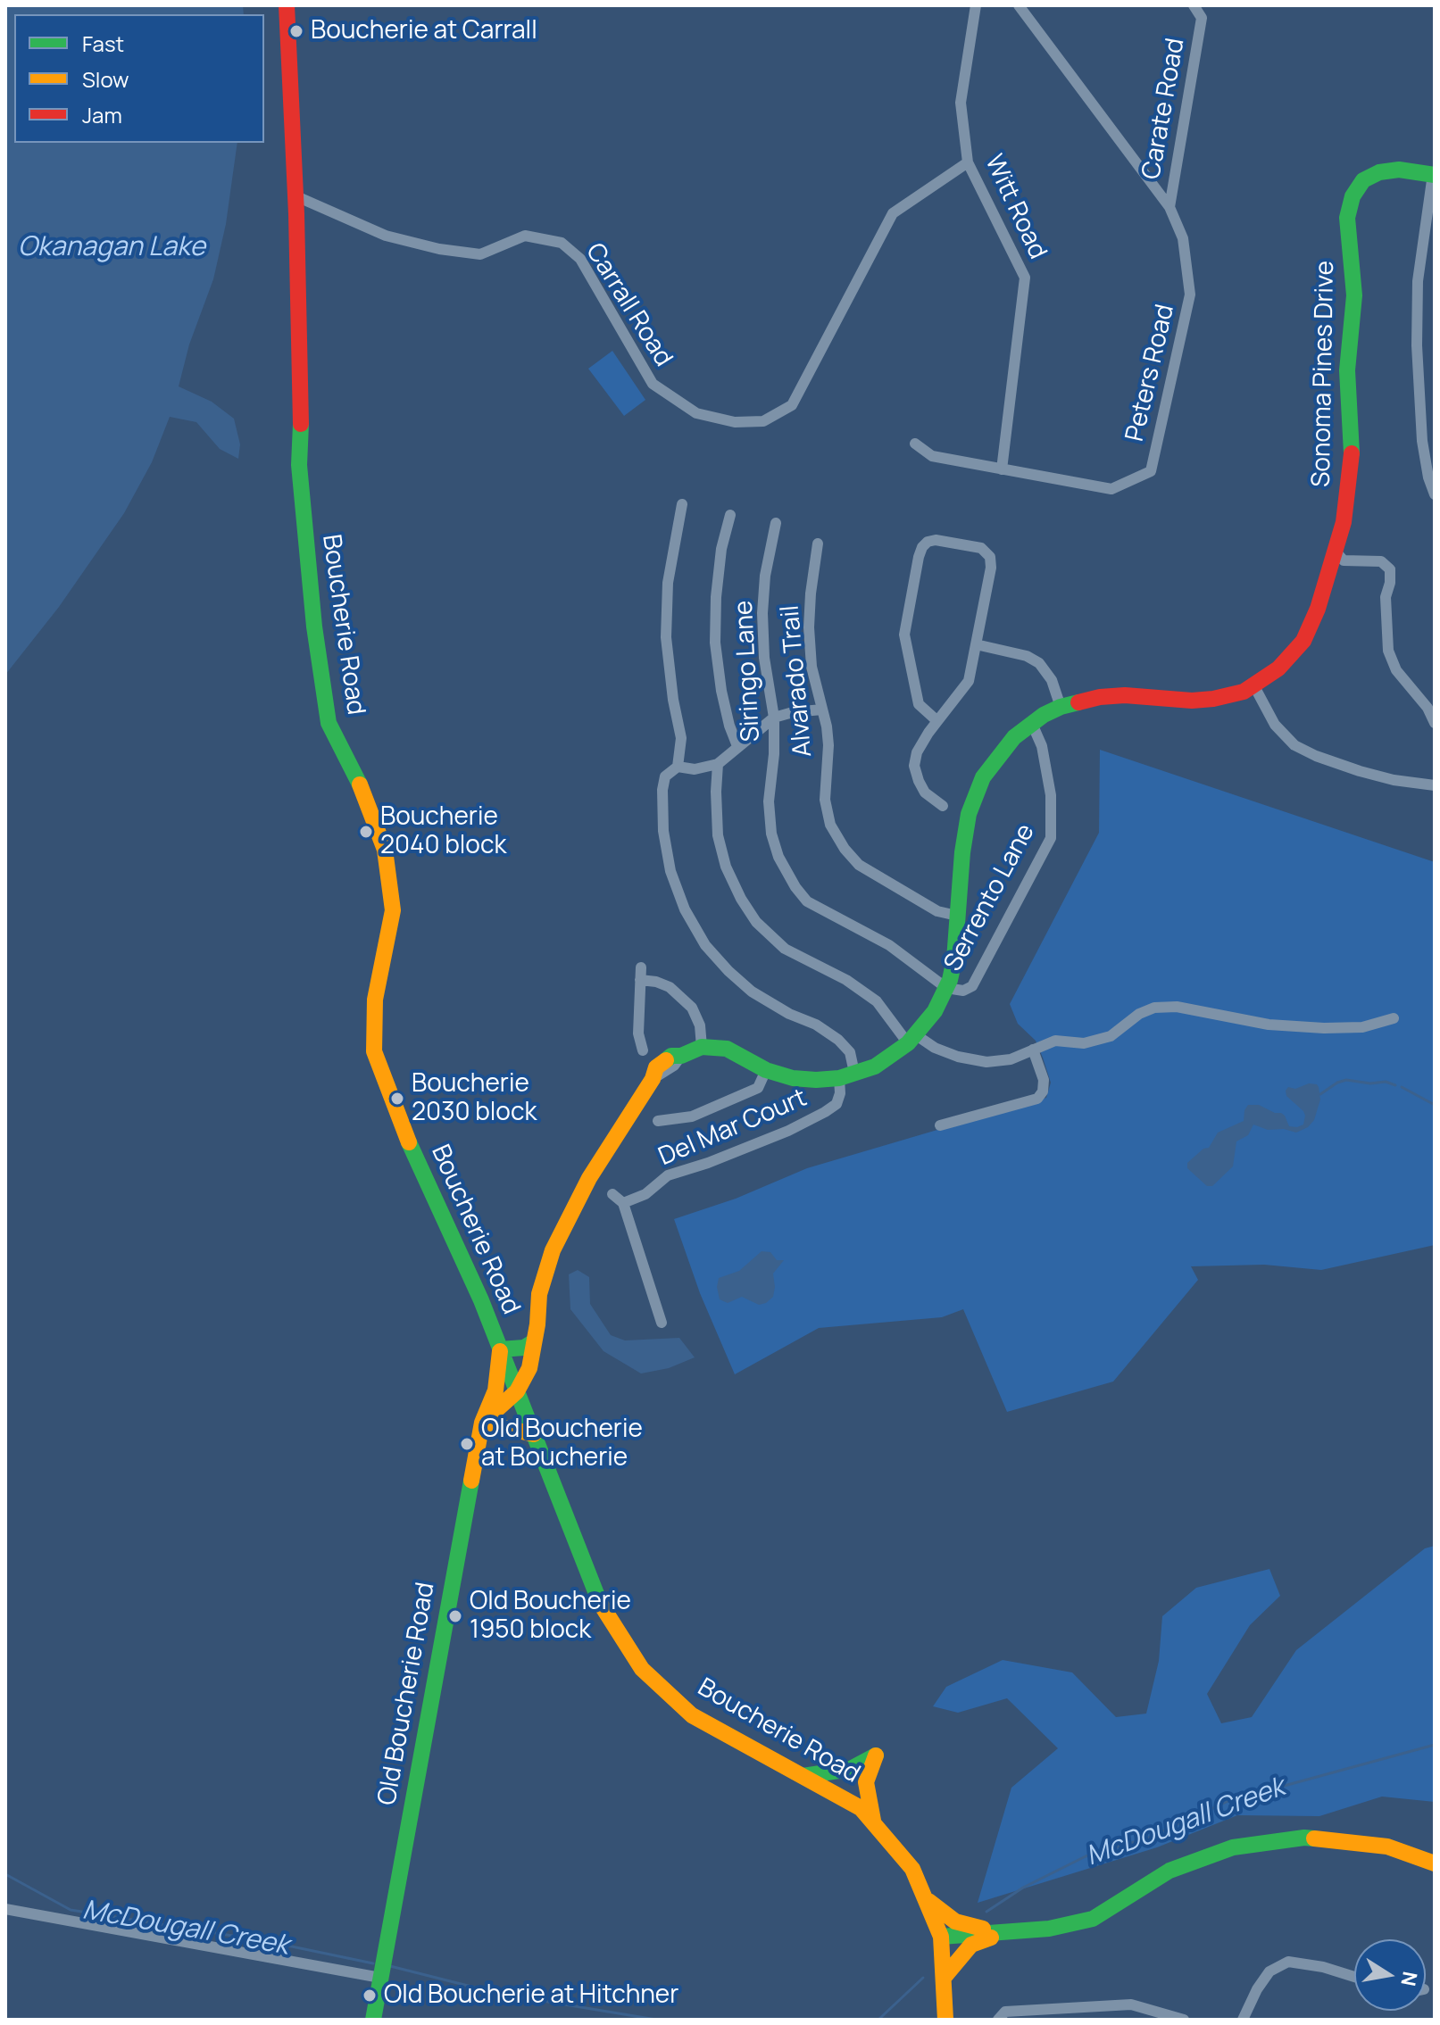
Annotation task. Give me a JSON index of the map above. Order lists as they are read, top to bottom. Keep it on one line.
{"streets":{"street":["Carate Road","Witt Road","Carrall Road","Peters Road","Sonoma Pines Drive","Boucherie Road","Siringo Lane","Alvarado Trail","Serrento Lane","Del Mar Court","Old Boucherie Road"]},"crossings":[["Carate Road","Peters Road"],["Witt Road","Carrall Road"],["Witt Road","Peters Road"],["Carrall Road","Boucherie Road"],["Sonoma Pines Drive","Siringo Lane"],["Sonoma Pines Drive","Alvarado Trail"],["Sonoma Pines Drive","Serrento Lane"],["Sonoma Pines Drive","Del Mar Court"],["Boucherie Road","Old Boucherie Road"],["Siringo Lane","Serrento Lane"]],"water":["Okanagan Lake","McDougall Creek"],"places":["Boucherie at Carrall","Boucherie 2040 block","Boucherie 2030 block","Old Boucherie at Boucherie","Old Boucherie 1950 block","Old Boucherie at Hitchner"],"legend":["Fast","Slow","Jam"],"north":"right"}
